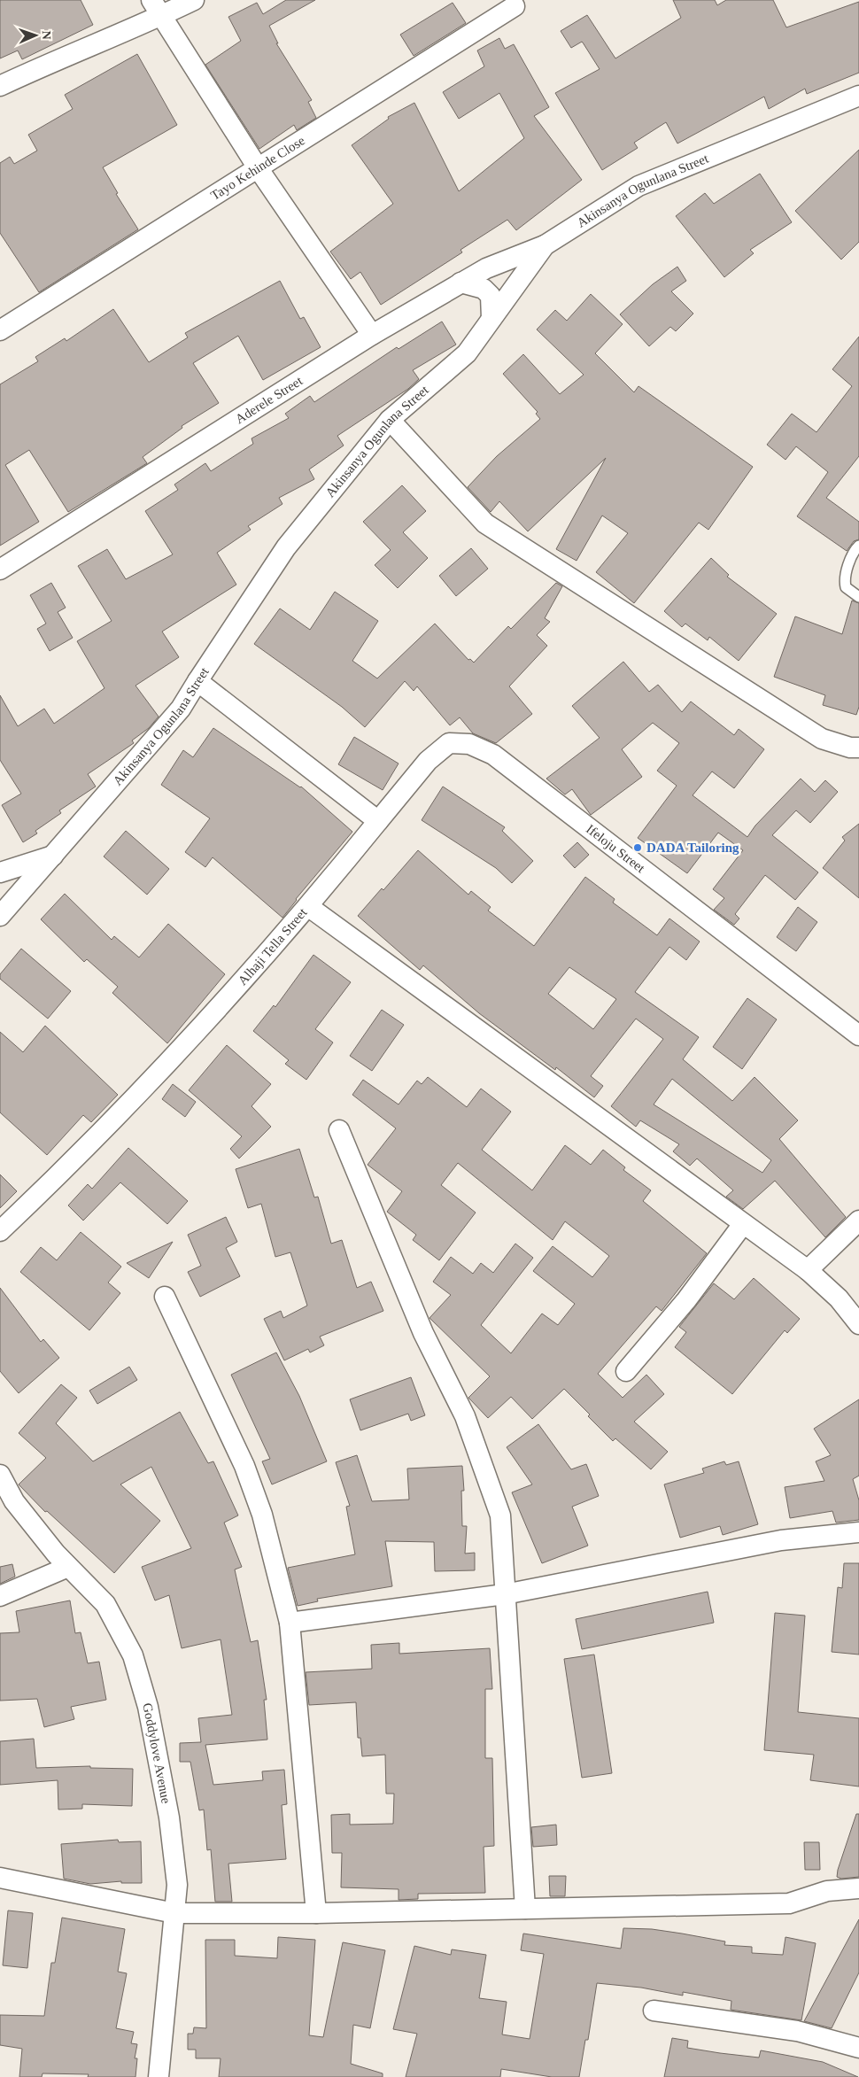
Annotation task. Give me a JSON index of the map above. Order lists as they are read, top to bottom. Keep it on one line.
{"streets":{"street":["Tayo Kehinde Close","Akinsanya Ogunlana Street","Aderele Street","Ifeloju Street","Alhaji Tella Street","Goddylove Avenue"]},"crossings":[["Akinsanya Ogunlana Street","Aderele Street"],["Ifeloju Street","Alhaji Tella Street"]],"places":["DADA Tailoring"],"north":"right"}
